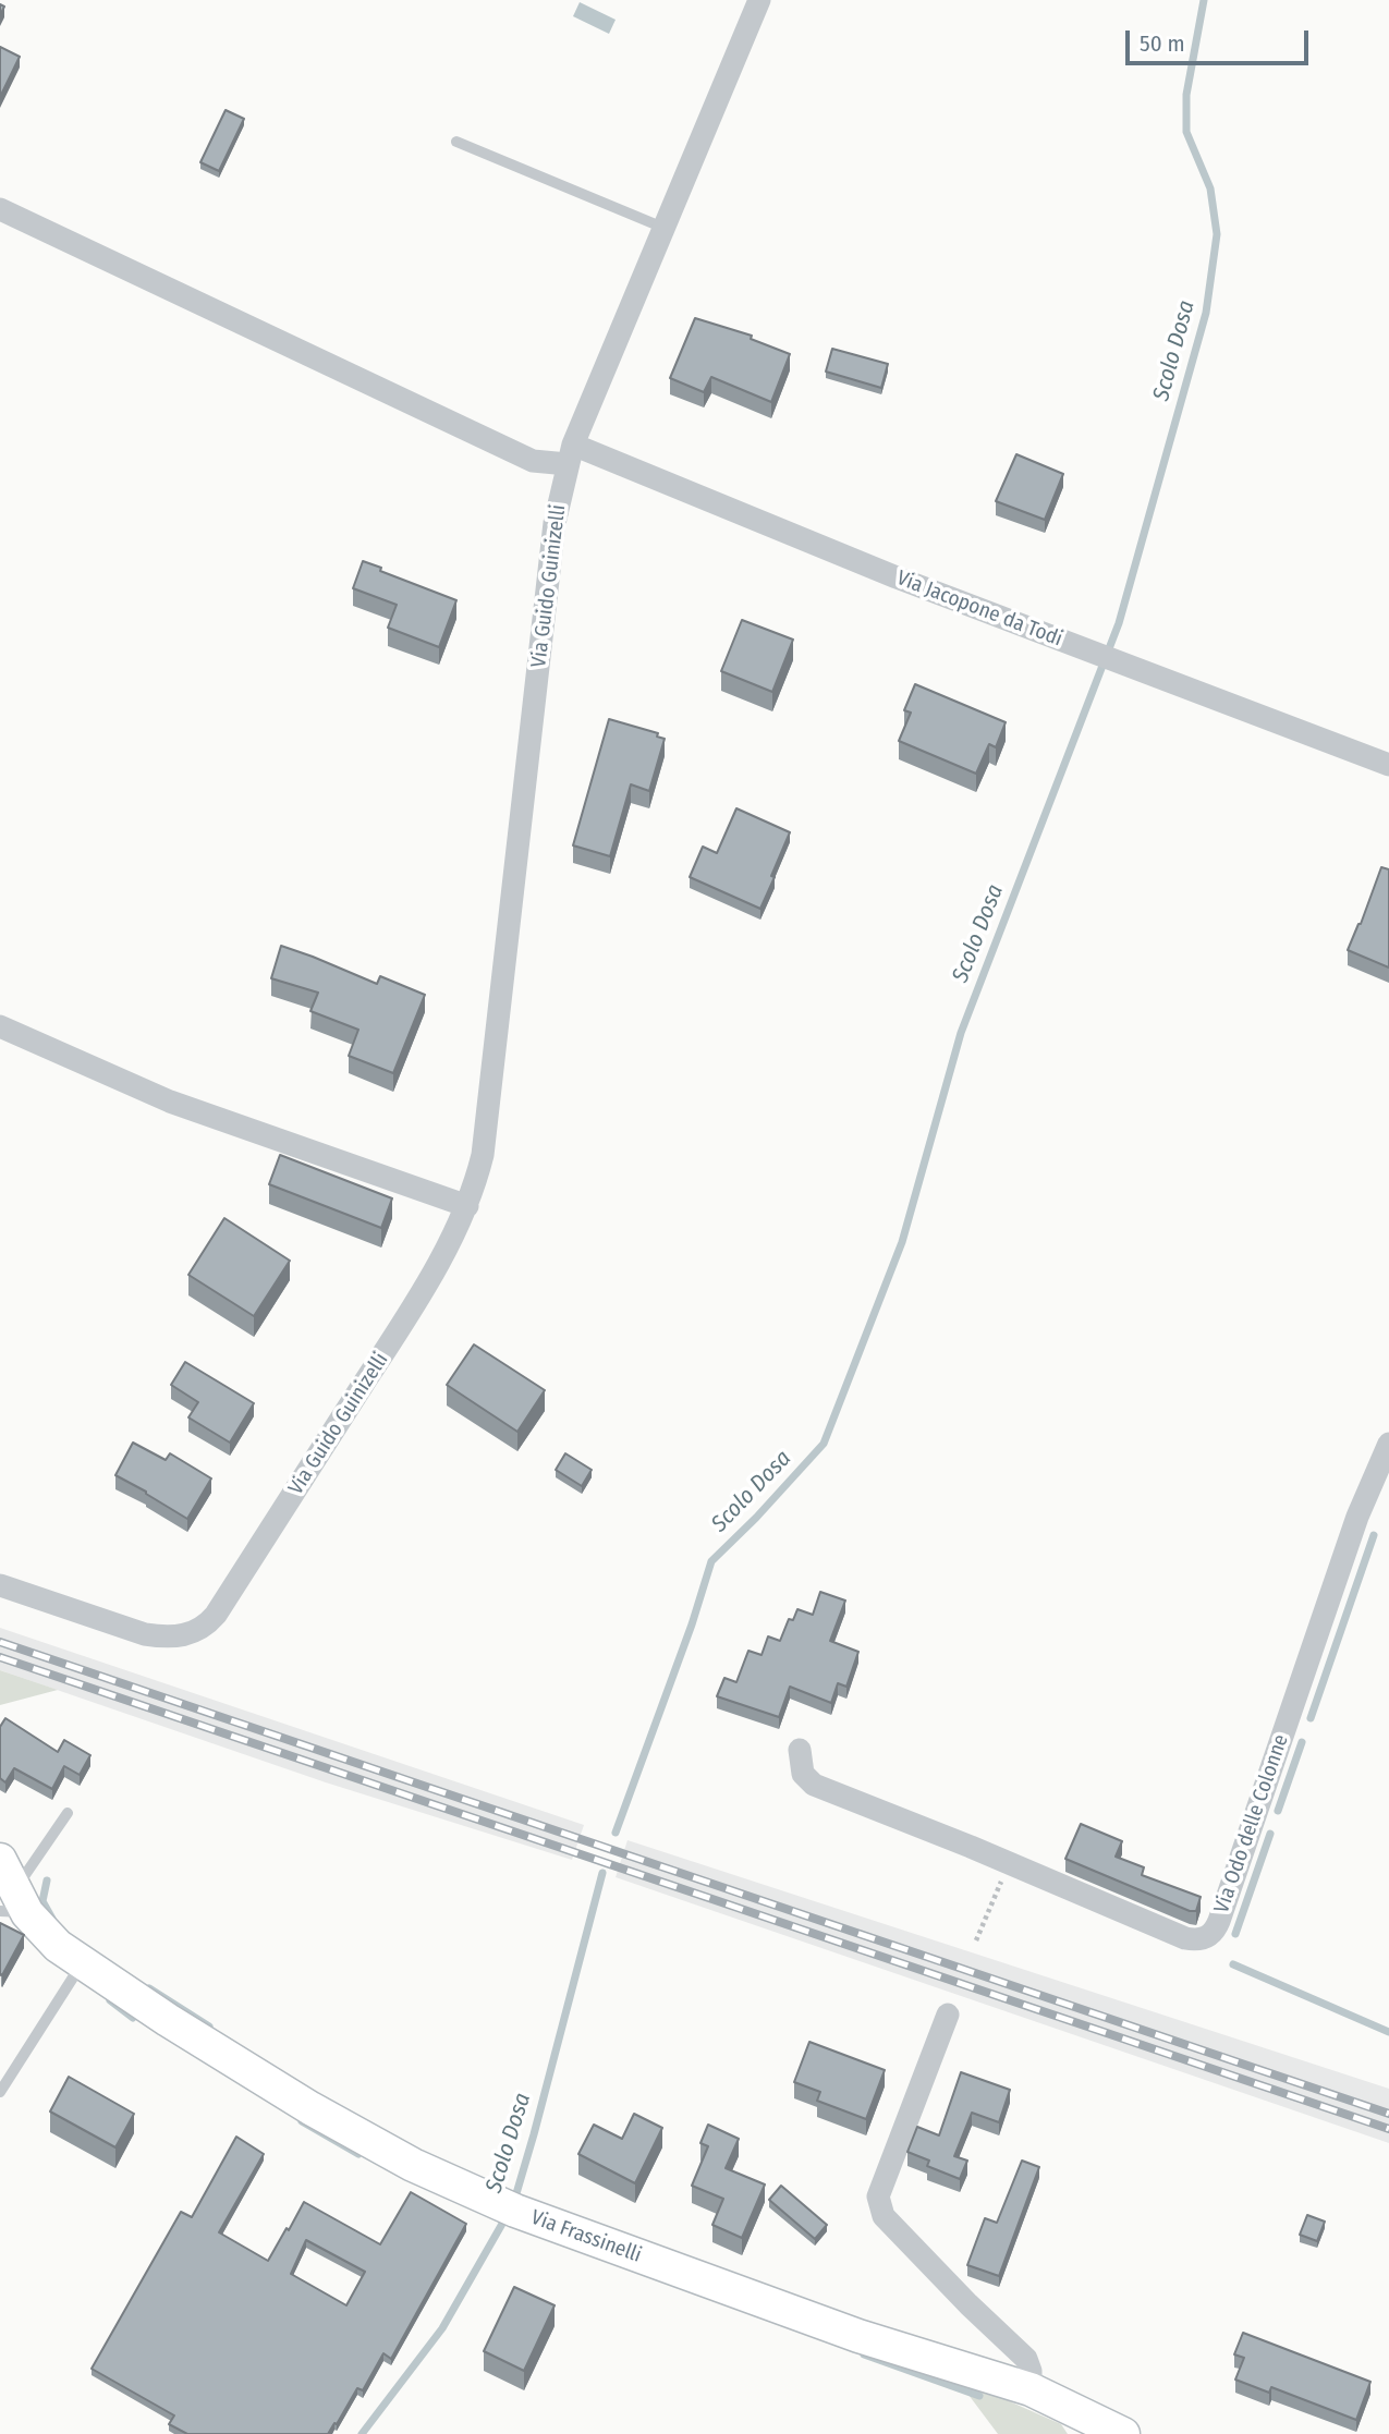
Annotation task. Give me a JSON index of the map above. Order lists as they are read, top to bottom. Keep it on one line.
{"streets":{"street":["Via Guido Guinizelli","Via Jacopone da Todi","Via Odo delle Colonne","Via Frassinelli"]},"crossings":[["Via Guido Guinizelli","Via Jacopone da Todi"]],"water":["Scolo Dosa"],"scale_bar":"50 m"}
